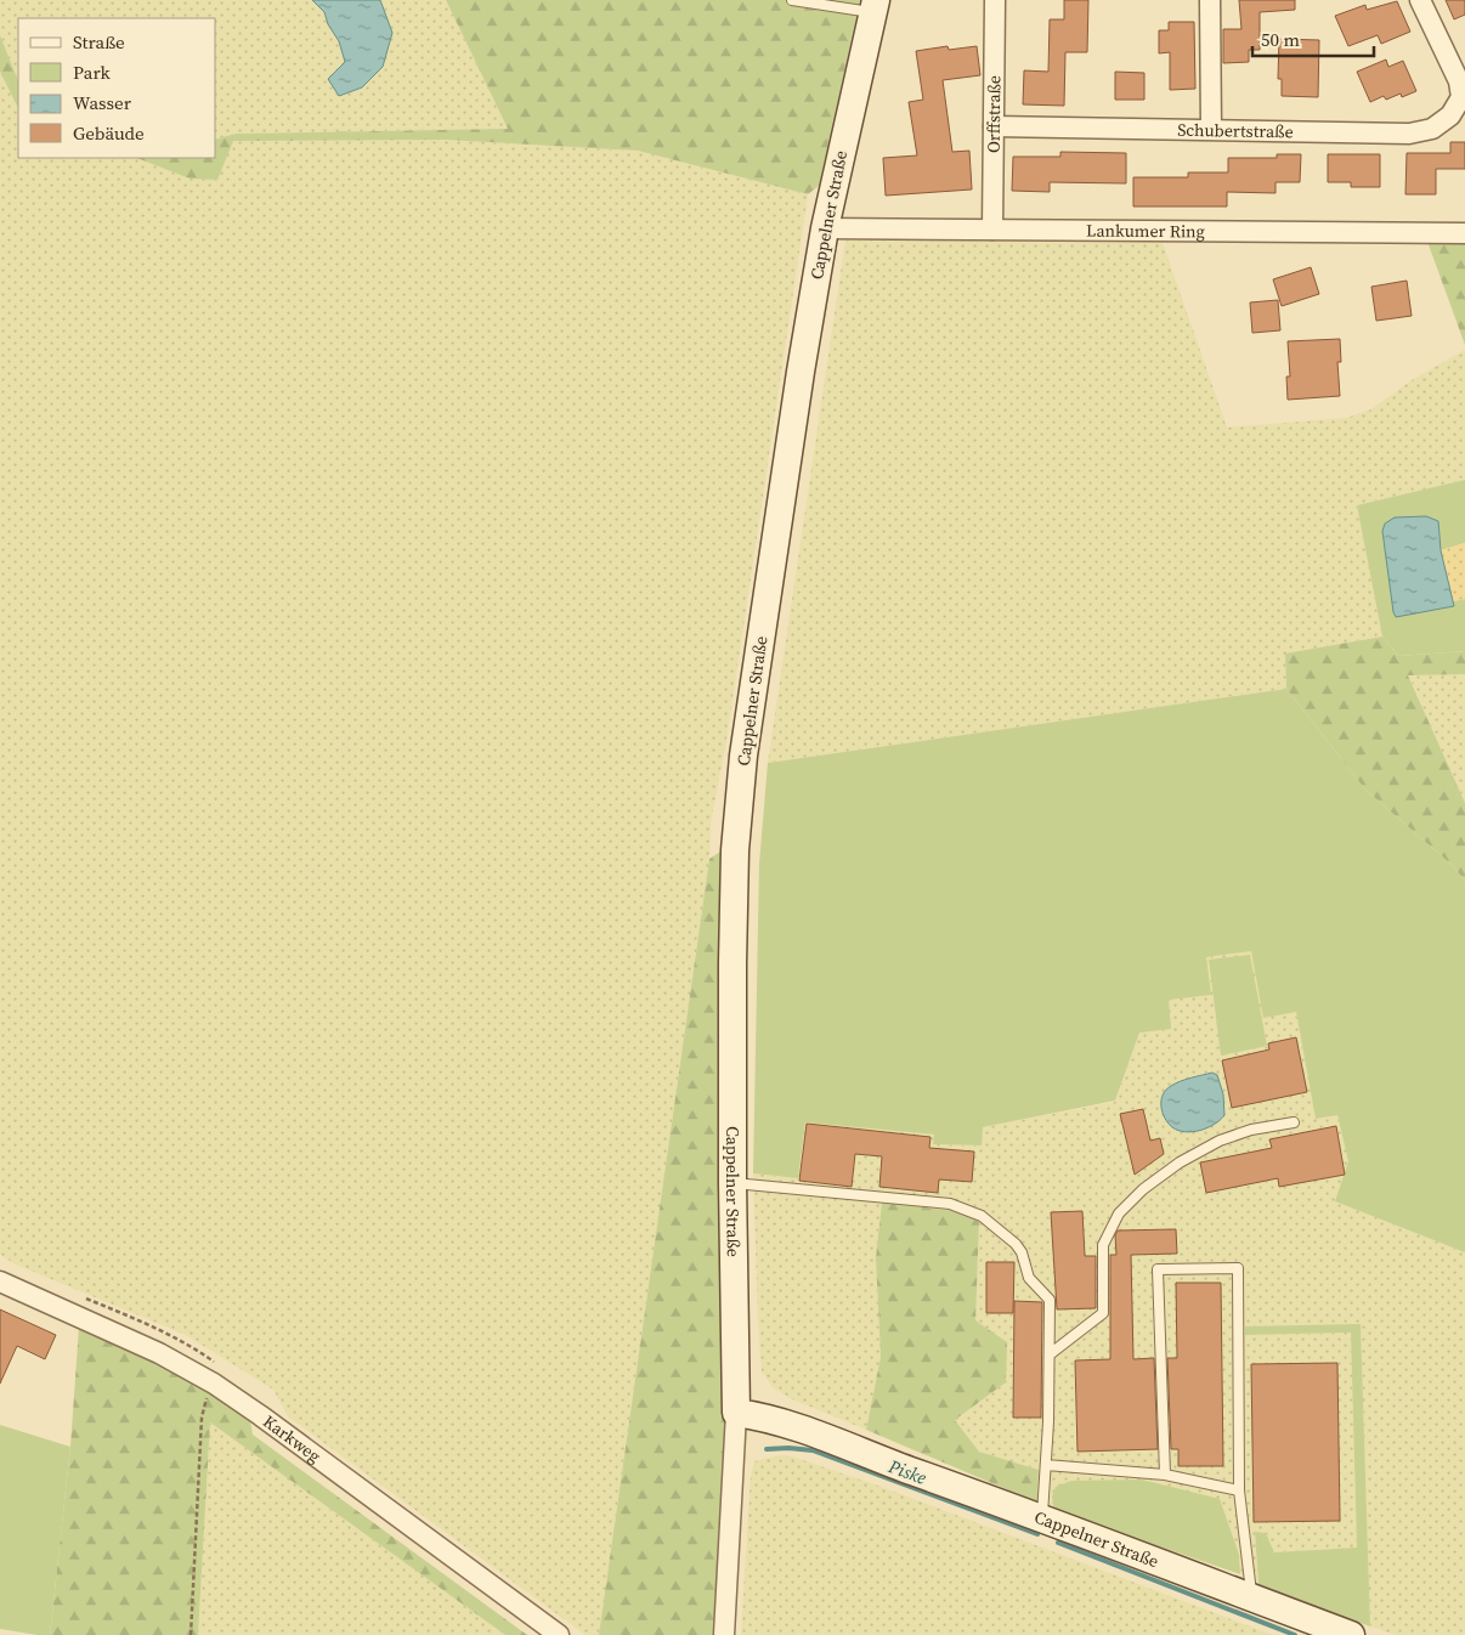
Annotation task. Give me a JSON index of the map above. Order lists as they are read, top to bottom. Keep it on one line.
{"streets":{"street":["Orffstraße","Schubertstraße","Cappelner Straße","Lankumer Ring","Karkweg"]},"crossings":[["Orffstraße","Schubertstraße"],["Orffstraße","Lankumer Ring"],["Cappelner Straße","Lankumer Ring"]],"water":["Piske"],"legend":["Straße","Park","Wasser","Gebäude"],"scale_bar":"50 m"}
